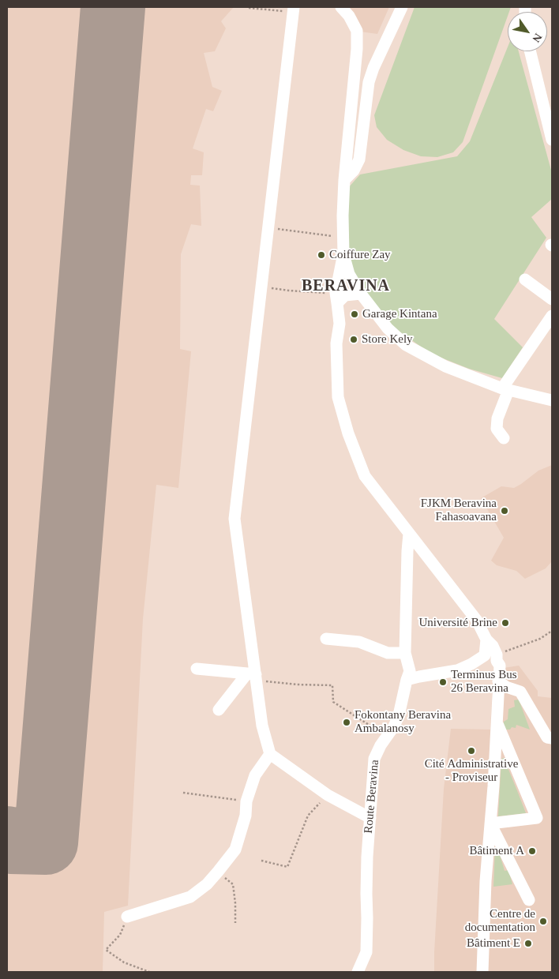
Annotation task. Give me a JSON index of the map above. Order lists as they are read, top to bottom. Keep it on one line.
{"streets":{"street":["Route Beravina"]},"districts":["BERAVINA"],"places":["Coiffure Zay","Garage Kintana","Store Kely","FJKM Beravina Fahasoavana","Université Brine","Terminus Bus 26 Beravina","Fokontany Beravina Ambalanosy","Cité Administrative - Proviseur","Bâtiment A","Centre de documentation","Bâtiment E"],"north":"bottom right"}
